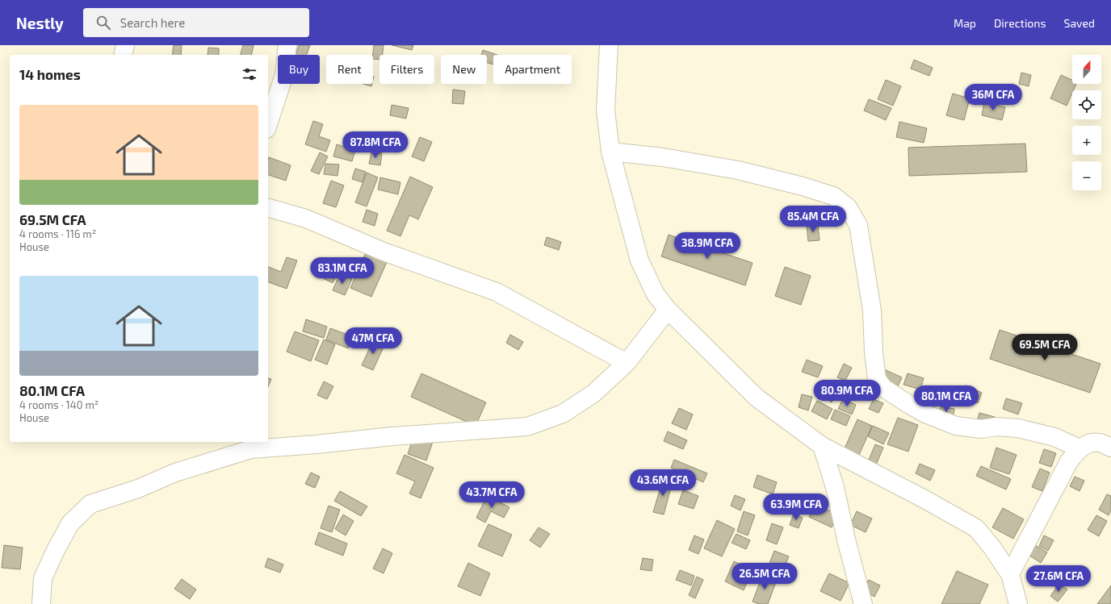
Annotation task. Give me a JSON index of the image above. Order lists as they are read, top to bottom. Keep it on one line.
{"north":"top","page":{"header":"Nestly","search":"Search here","nav":["Map","Directions","Saved"],"map_buttons":["+","−"],"chip":["Buy","Rent","Filters","New","Apartment"],"heading":"14 homes","price":["36M CFA","87.8M CFA","85.4M CFA","38.9M CFA","83.1M CFA","47M CFA","69.5M CFA","80.9M CFA","80.1M CFA","43.6M CFA","43.7M CFA","63.9M CFA","26.5M CFA","27.6M CFA"],"list":[{"name":"69.5M CFA","note":"4 rooms · 116 m² · House"},{"name":"80.1M CFA","note":"4 rooms · 140 m² · House"}]}}
